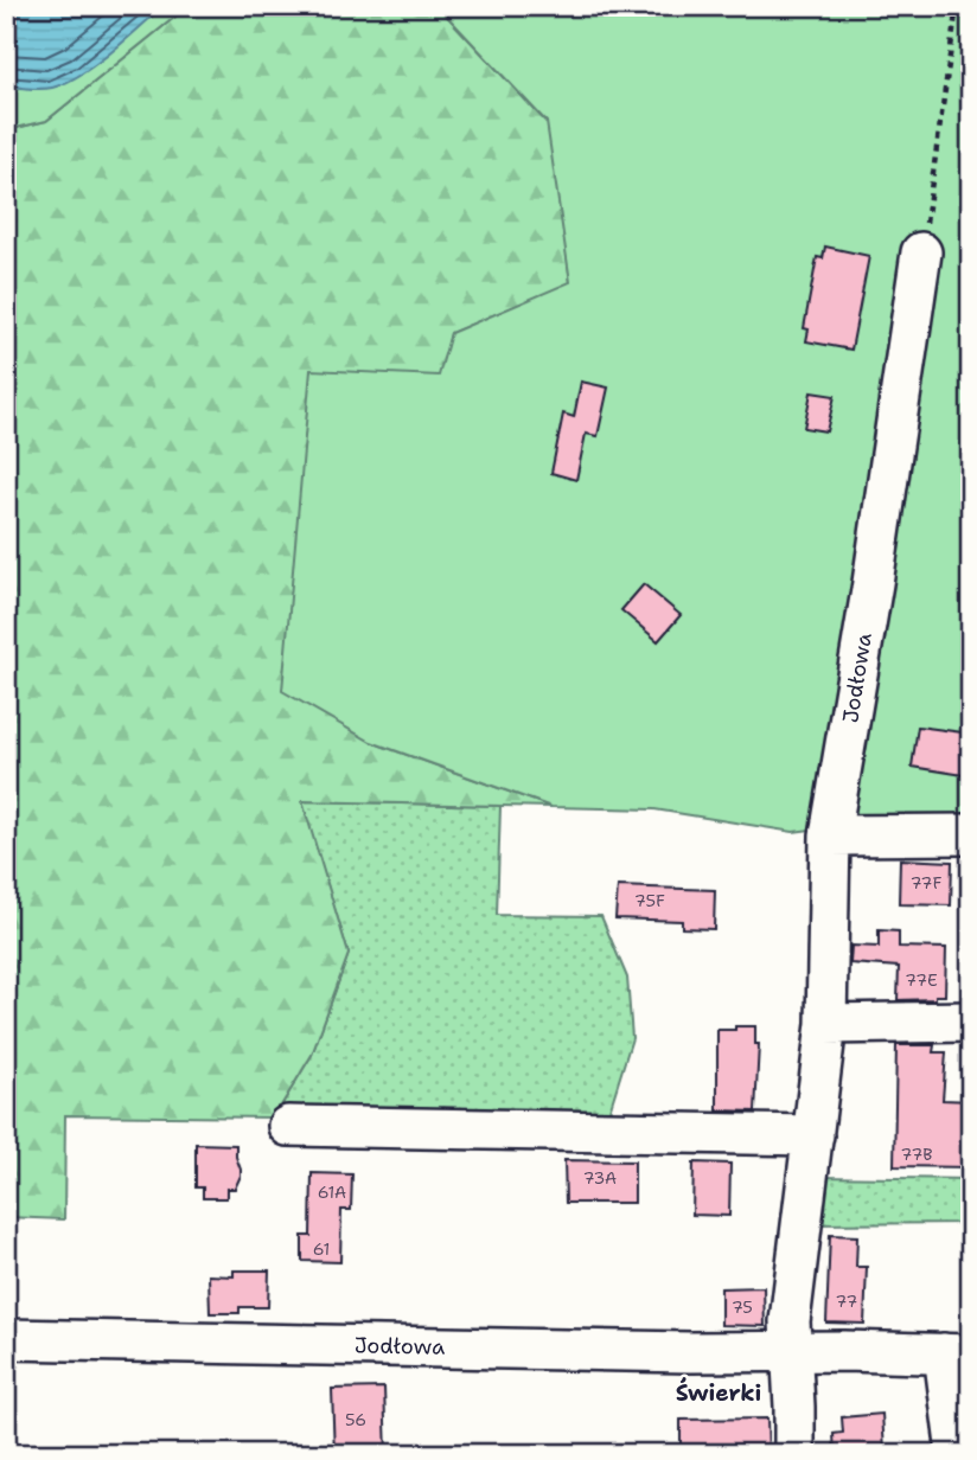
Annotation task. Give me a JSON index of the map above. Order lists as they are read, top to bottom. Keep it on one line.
{"streets":{"street":["Jodłowa"]},"districts":["Świerki"],"house_numbers":["77F","75F","77E","77B","73A","61A","61","77","75","56"]}
